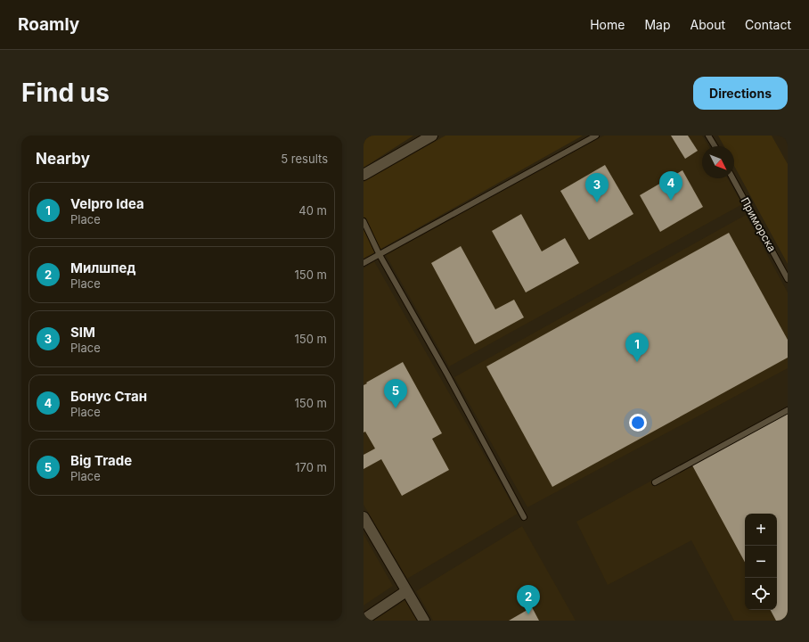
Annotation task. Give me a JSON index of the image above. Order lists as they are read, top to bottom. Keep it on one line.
{"streets":{"lane":["Приморска"]},"north":"bottom right","page":{"header":"Roamly","nav":["Home","Map","About","Contact"],"buttons":"Directions","title":"Find us","heading":["Nearby","5 results"],"pins":["4","3","1","5","2"],"list":[{"mark":"1","name":"Velpro Idea","note":"Place","value":"40 m"},{"mark":"2","name":"Милшпед","note":"Place","value":"150 m"},{"mark":"3","name":"SIM","note":"Place","value":"150 m"},{"mark":"4","name":"Бонус Стан","note":"Place","value":"150 m"},{"mark":"5","name":"Big Trade","note":"Place","value":"170 m"}],"map_buttons":["+","−"]}}
